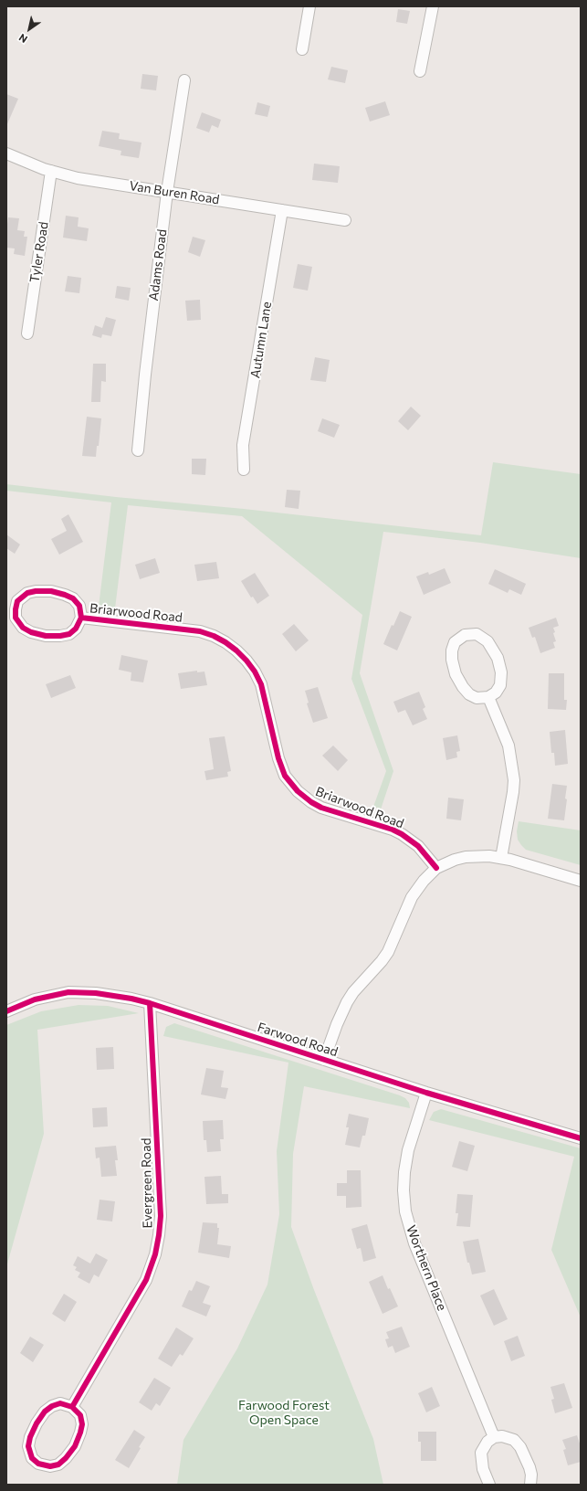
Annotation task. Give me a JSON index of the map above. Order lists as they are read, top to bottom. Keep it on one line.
{"streets":{"street":["Van Buren Road","Tyler Road","Adams Road","Autumn Lane","Briarwood Road","Farwood Road","Evergreen Road","Worthern Place"]},"crossings":[["Van Buren Road","Tyler Road"],["Van Buren Road","Adams Road"],["Van Buren Road","Autumn Lane"],["Briarwood Road","Farwood Road"],["Farwood Road","Evergreen Road"],["Farwood Road","Worthern Place"]],"parks":["Farwood Forest Open Space"],"north":"bottom left"}
